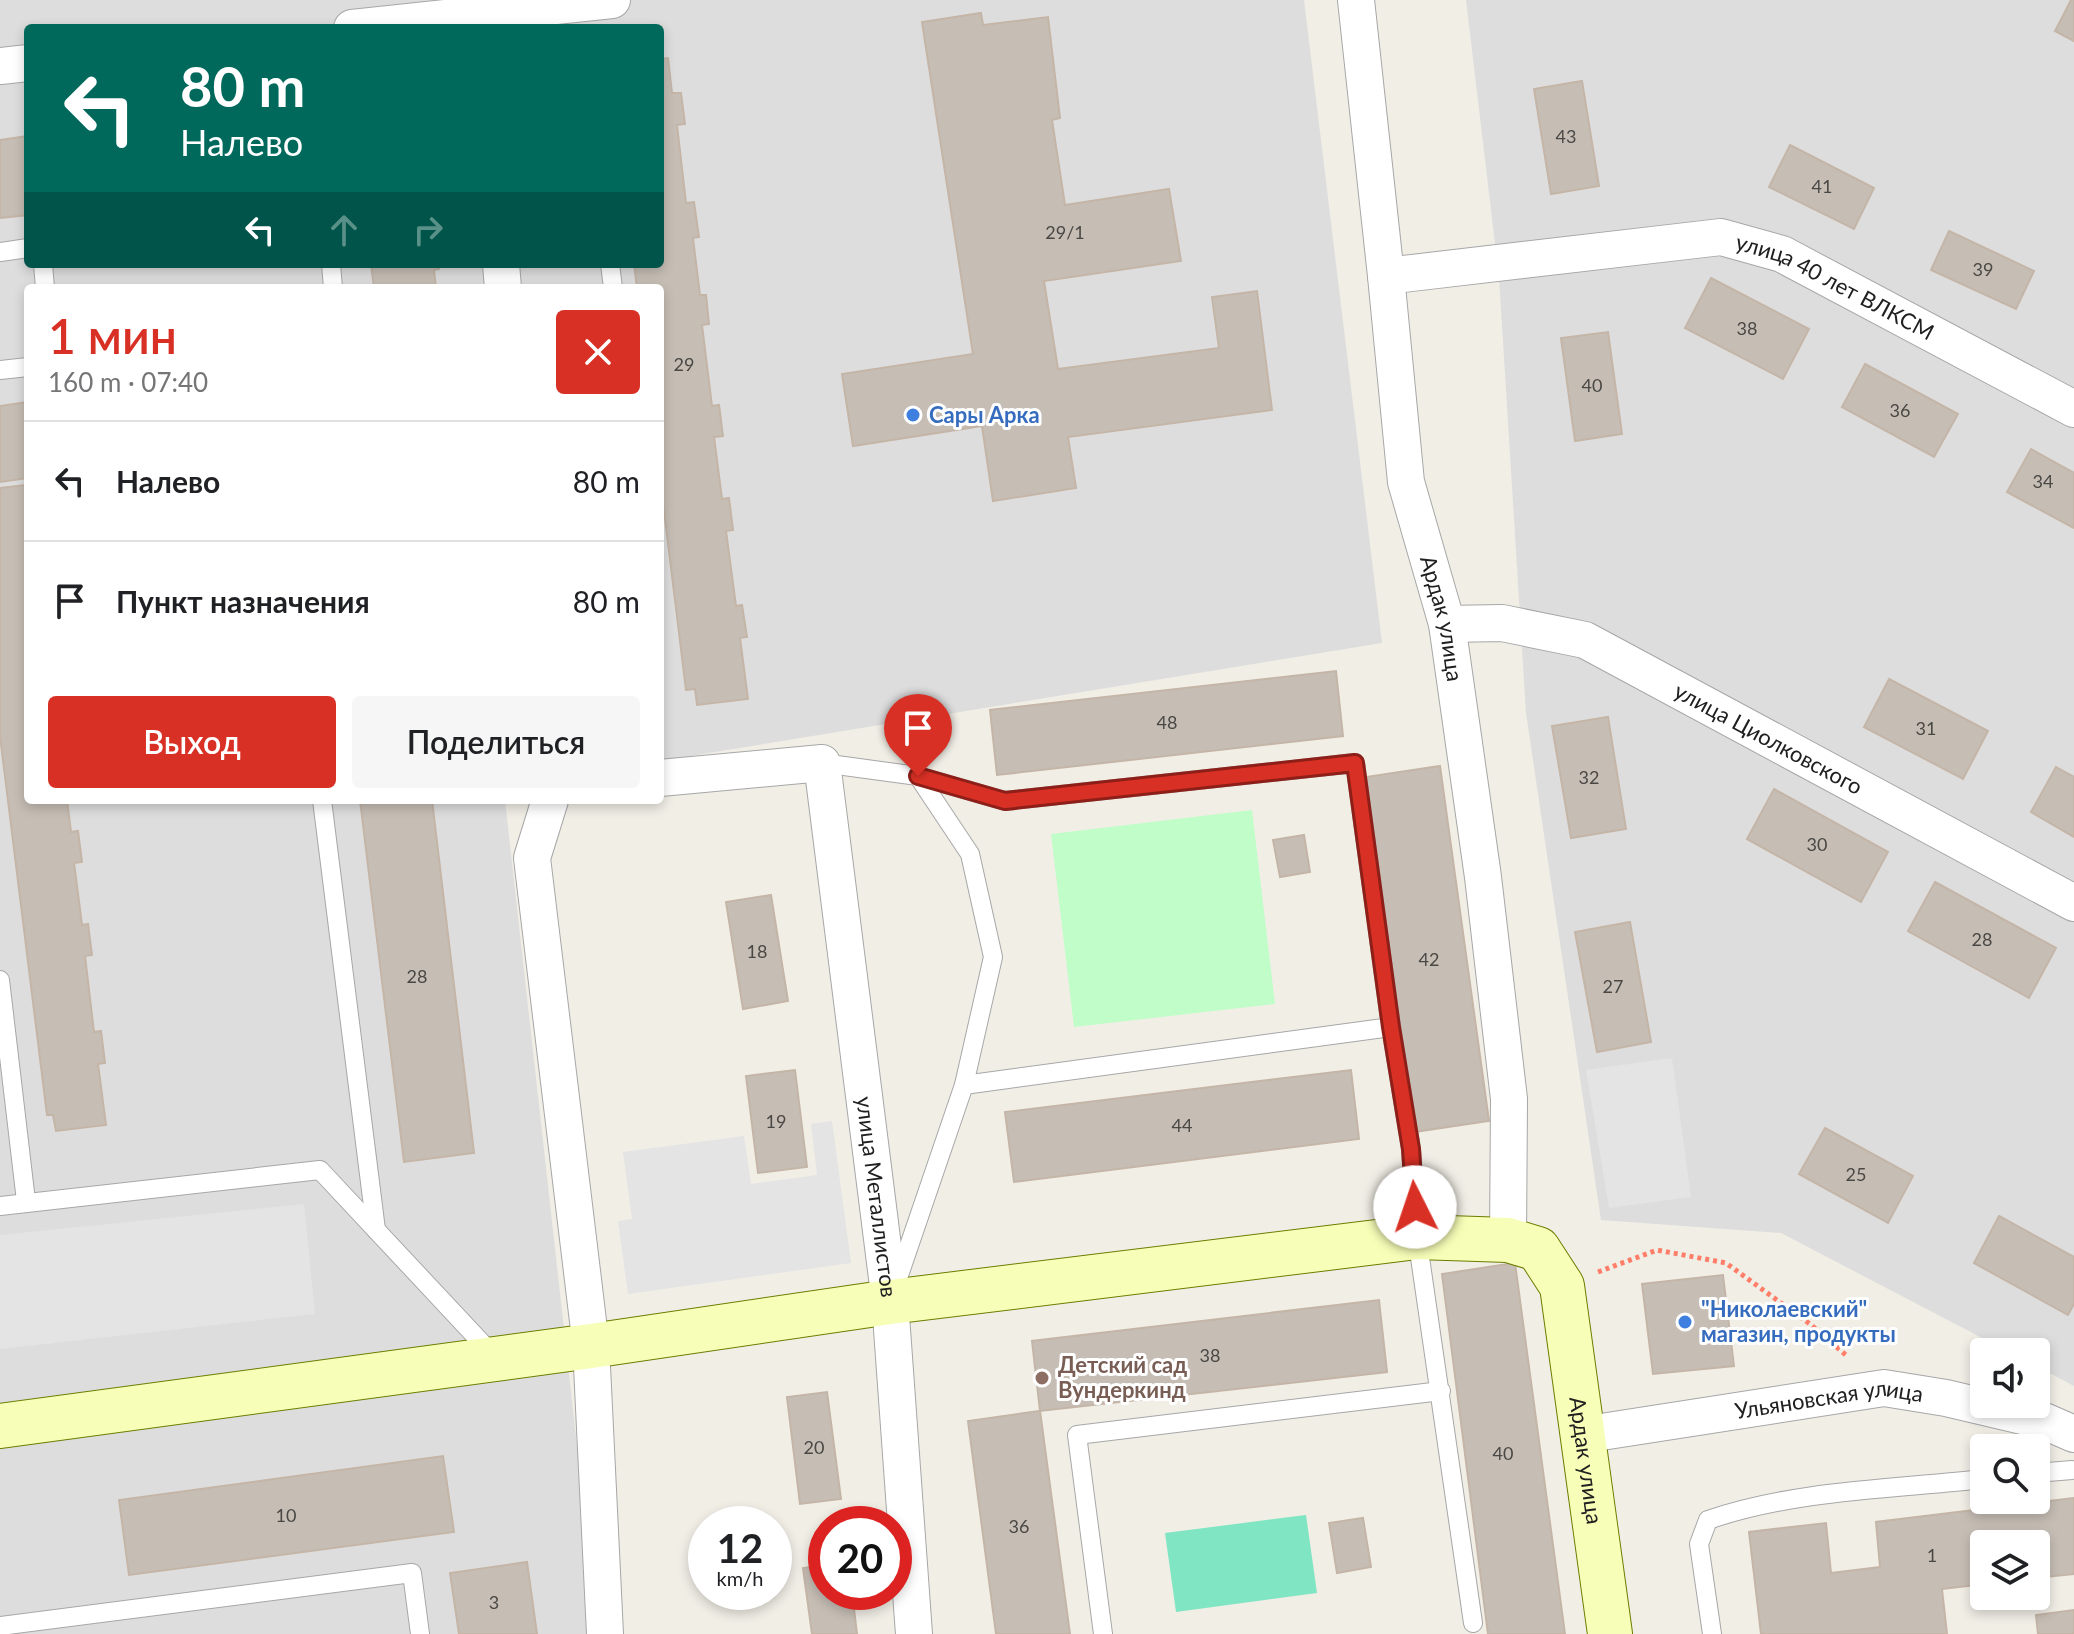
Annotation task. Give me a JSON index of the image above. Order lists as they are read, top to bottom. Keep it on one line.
{"streets":{"street":["улица 40 лет ВЛКСМ","Ардак улица","улица Циолковского","улица Металлистов","Ульяновская улица"]},"crossings":[["улица 40 лет ВЛКСМ","Ардак улица"],["Ардак улица","улица Циолковского"],["Ардак улица","Ульяновская улица"]],"places":["Сары Арка","\"Николаевский\" магазин, продукты","Детский сад Вундеркинд"],"house_numbers":["43","41","29/1","39","38","29","40","36","34","48","31","32","30","28","18","42","28","27","19","44","25","38","20","40","10","36","1","3"],"page":{"turn":["80 m","Налево"],"heading":["1 мин","160 m · 07:40"],"list":[{"name":"Налево","value":"80 m"},{"name":"Пункт назначения","value":"80 m"}],"buttons":["Выход","Поделиться"],"speed":"12 km/h","limit":"20"}}
